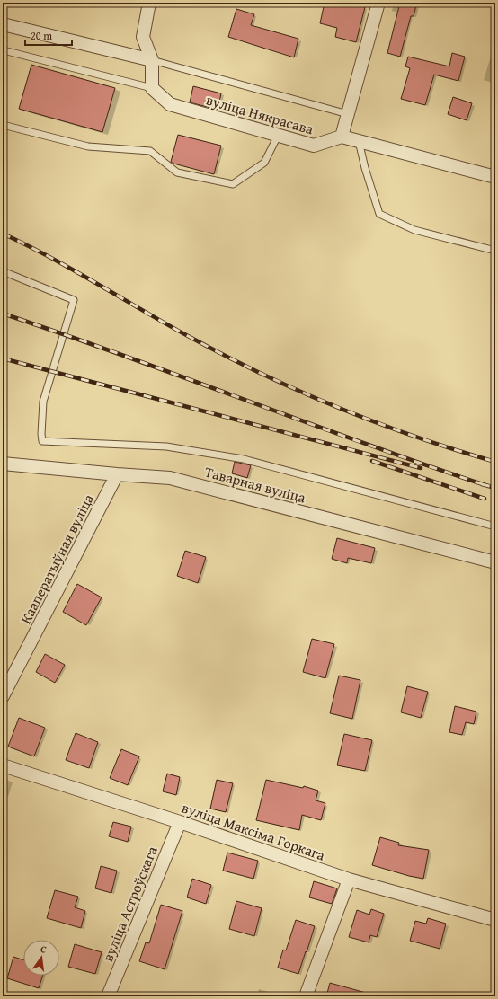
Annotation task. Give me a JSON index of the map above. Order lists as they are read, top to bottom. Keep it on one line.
{"streets":{"street":["вуліца Някрасава","Таварная вуліца","Кааператыўная вуліца","вуліца Максіма Горкага","вуліца Астроўскага"]},"crossings":[["Таварная вуліца","Кааператыўная вуліца"],["вуліца Максіма Горкага","вуліца Астроўскага"]],"scale_bar":"20 m","north":"top"}
